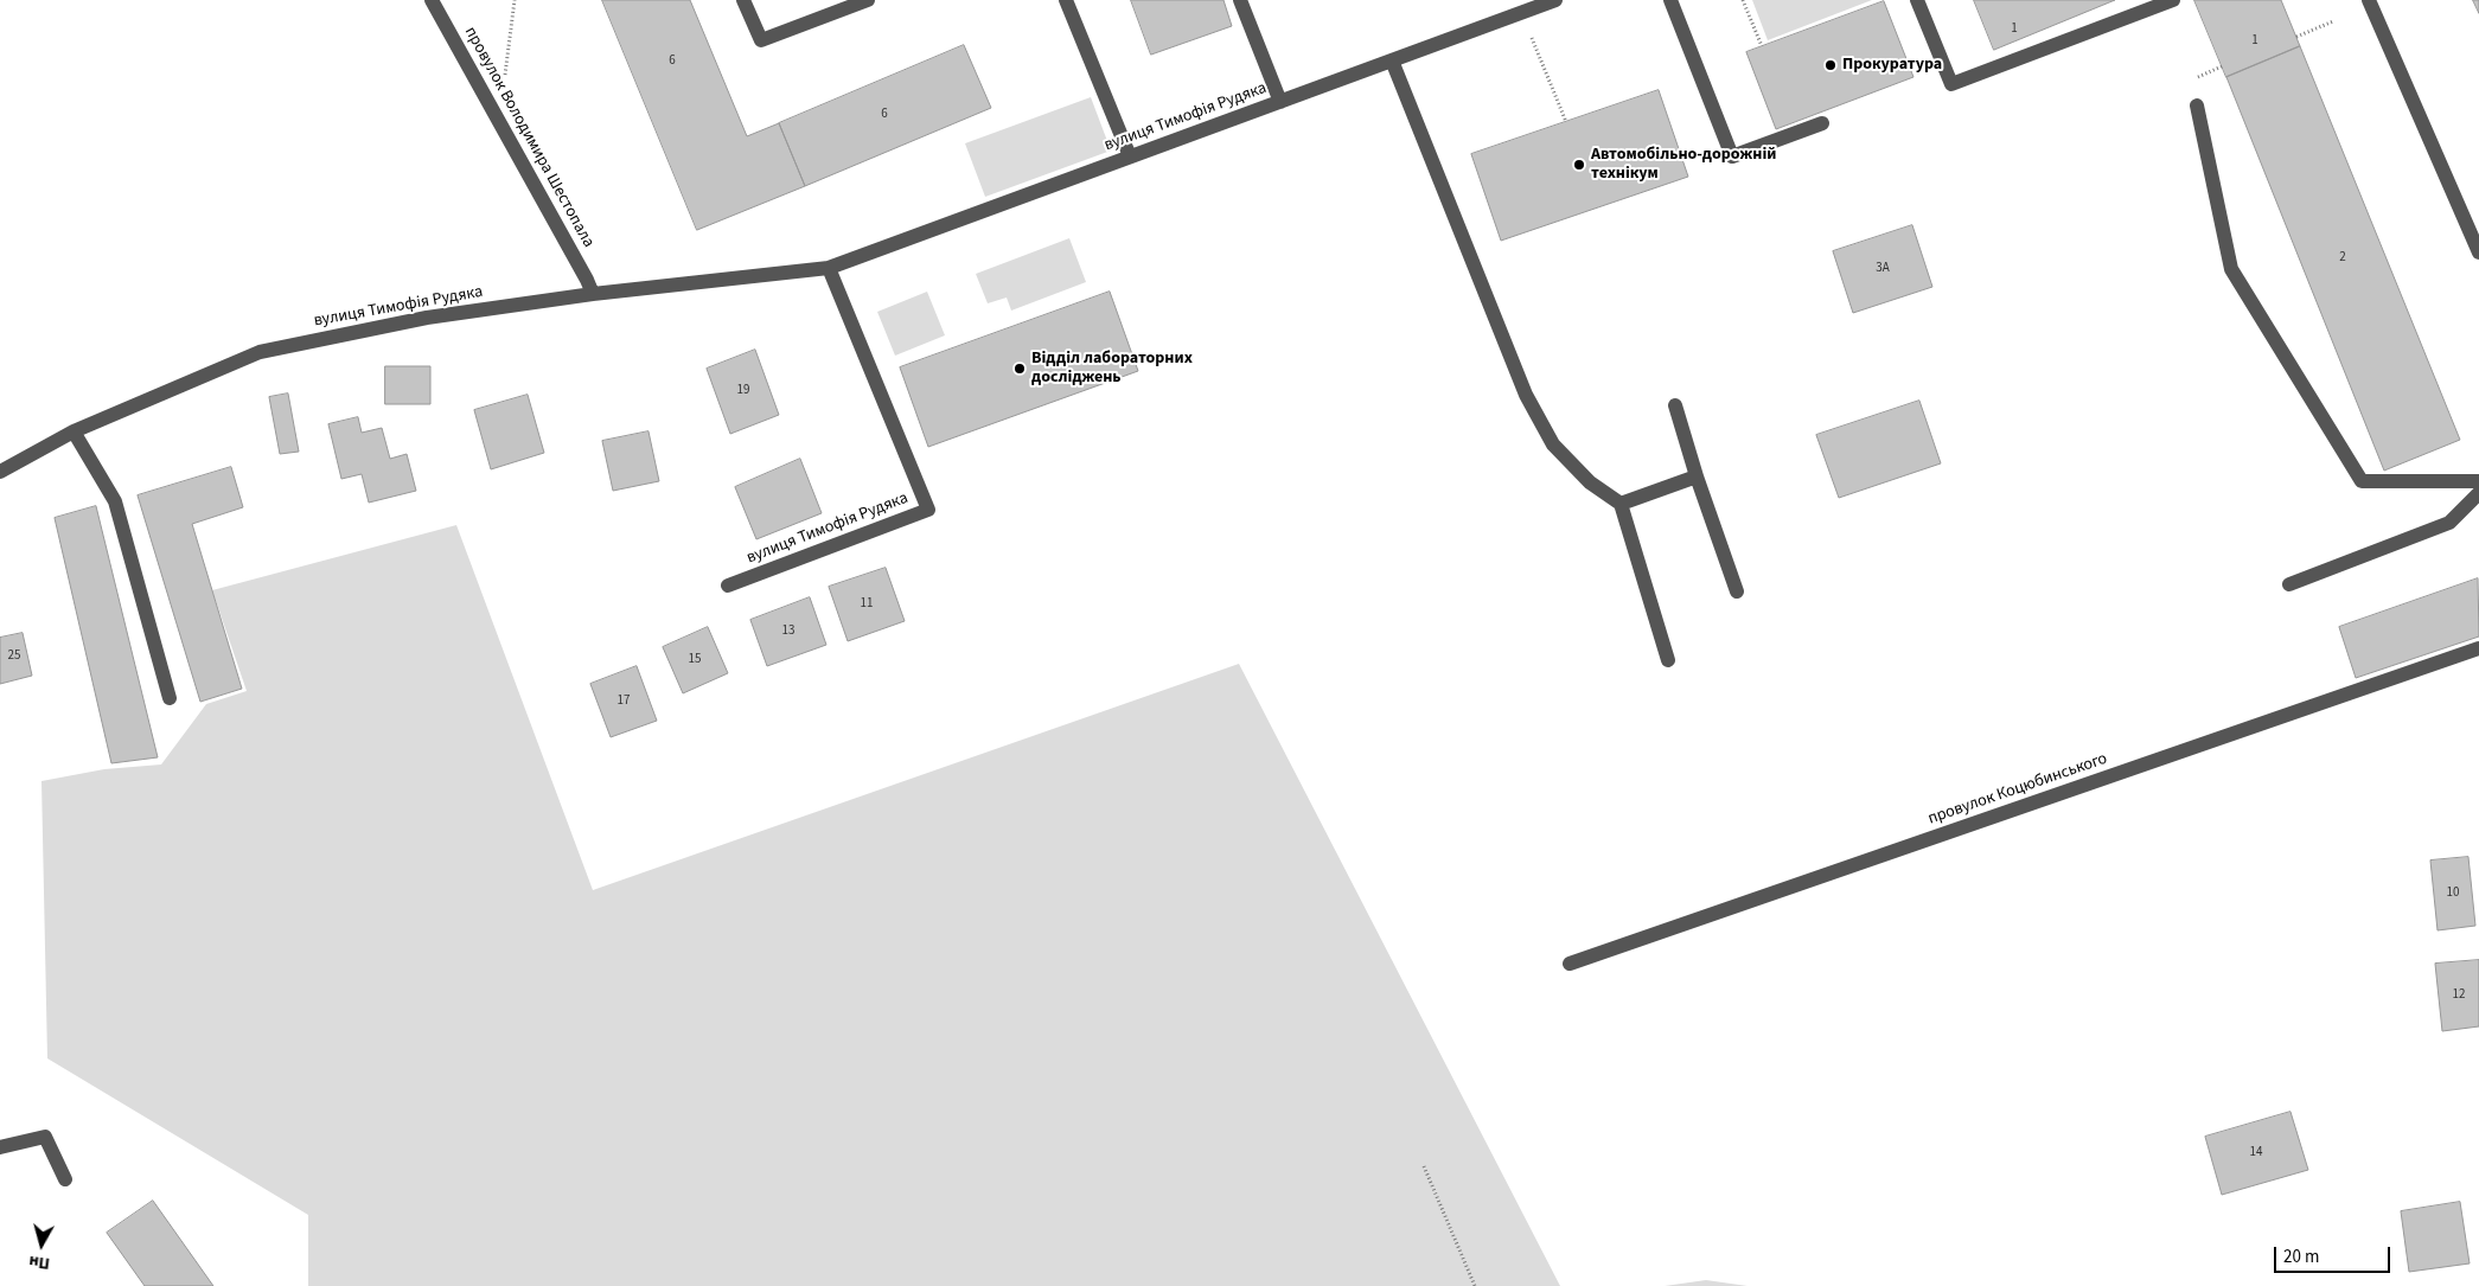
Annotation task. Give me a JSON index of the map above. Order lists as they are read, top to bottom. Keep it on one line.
{"streets":{"street":["вулиця Тимофія Рудяка","провулок Володимира Шестопала","провулок Коцюбинського"]},"crossings":[["вулиця Тимофія Рудяка","провулок Володимира Шестопала"]],"places":["Прокуратура","Автомобільно-дорожній технікум","Відділ лабораторних досліджень"],"house_numbers":["1","1","6","6","2","3А","19","11","13","25","15","17","10","12","14"],"scale_bar":"20 m","north":"bottom"}
